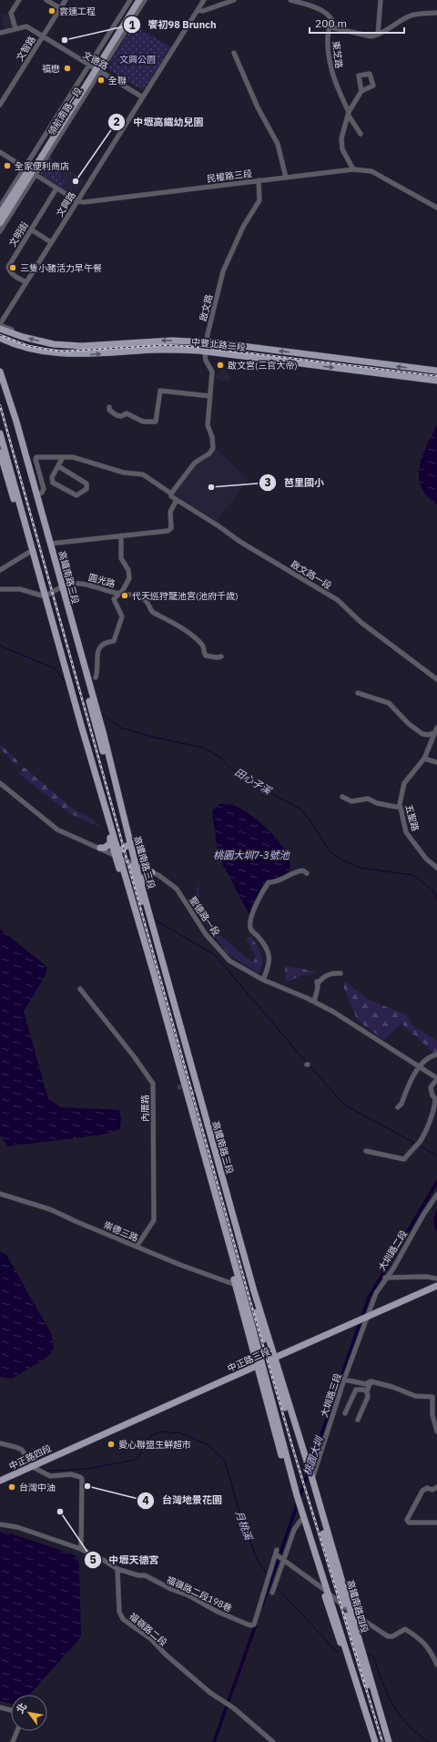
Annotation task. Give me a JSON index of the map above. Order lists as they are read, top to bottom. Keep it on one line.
{"streets":{"main road":["領航南路一段","中豐北路二段","高鐵南路三段","中正路三段","中正路四段","高鐵南路四段"],"street":["文智路","東芝路","文德路","民權路三段","文興路","文明街","啟文路","啟文路一段","圓光路","五聖路","聖德路一段","內厝路","崇德三路","大圳路二段","大圳路三段","福嶺路二段198巷","福嶺路二段"]},"crossings":[["文智路","文德路"],["文德路","領航南路一段"],["文德路","文興路"],["民權路三段","文興路"],["民權路三段","啟文路"],["文興路","文明街"],["啟文路","中豐北路二段"],["啟文路","啟文路一段"],["啟文路一段","高鐵南路三段"],["高鐵南路三段","圓光路"],["高鐵南路三段","聖德路一段"],["高鐵南路三段","中正路三段"],["高鐵南路三段","高鐵南路四段"],["內厝路","崇德三路"],["大圳路二段","中正路三段"],["大圳路二段","大圳路三段"],["中正路三段","大圳路三段"],["中正路三段","中正路四段"],["中正路三段","高鐵南路四段"],["大圳路三段","高鐵南路四段"],["福嶺路二段198巷","福嶺路二段"]],"water":["田心子溪","桃園大圳7-3號池","桃園大圳","月桃溪"],"parks":["文興公園"],"places":["雲連工程","饗初98 Brunch","福懋","全聯","全家便利商店","中壢高鐵幼兒園","三隻小豬活力早午餐","啟文宮(三官大帝)","芭里國小","代天巡狩龍池宮(池府千歲)","愛心聯盟生鮮超市","台灣地景花園","台灣中油","中壢天德宮"],"scale_bar":"200 m","north":"top left"}
